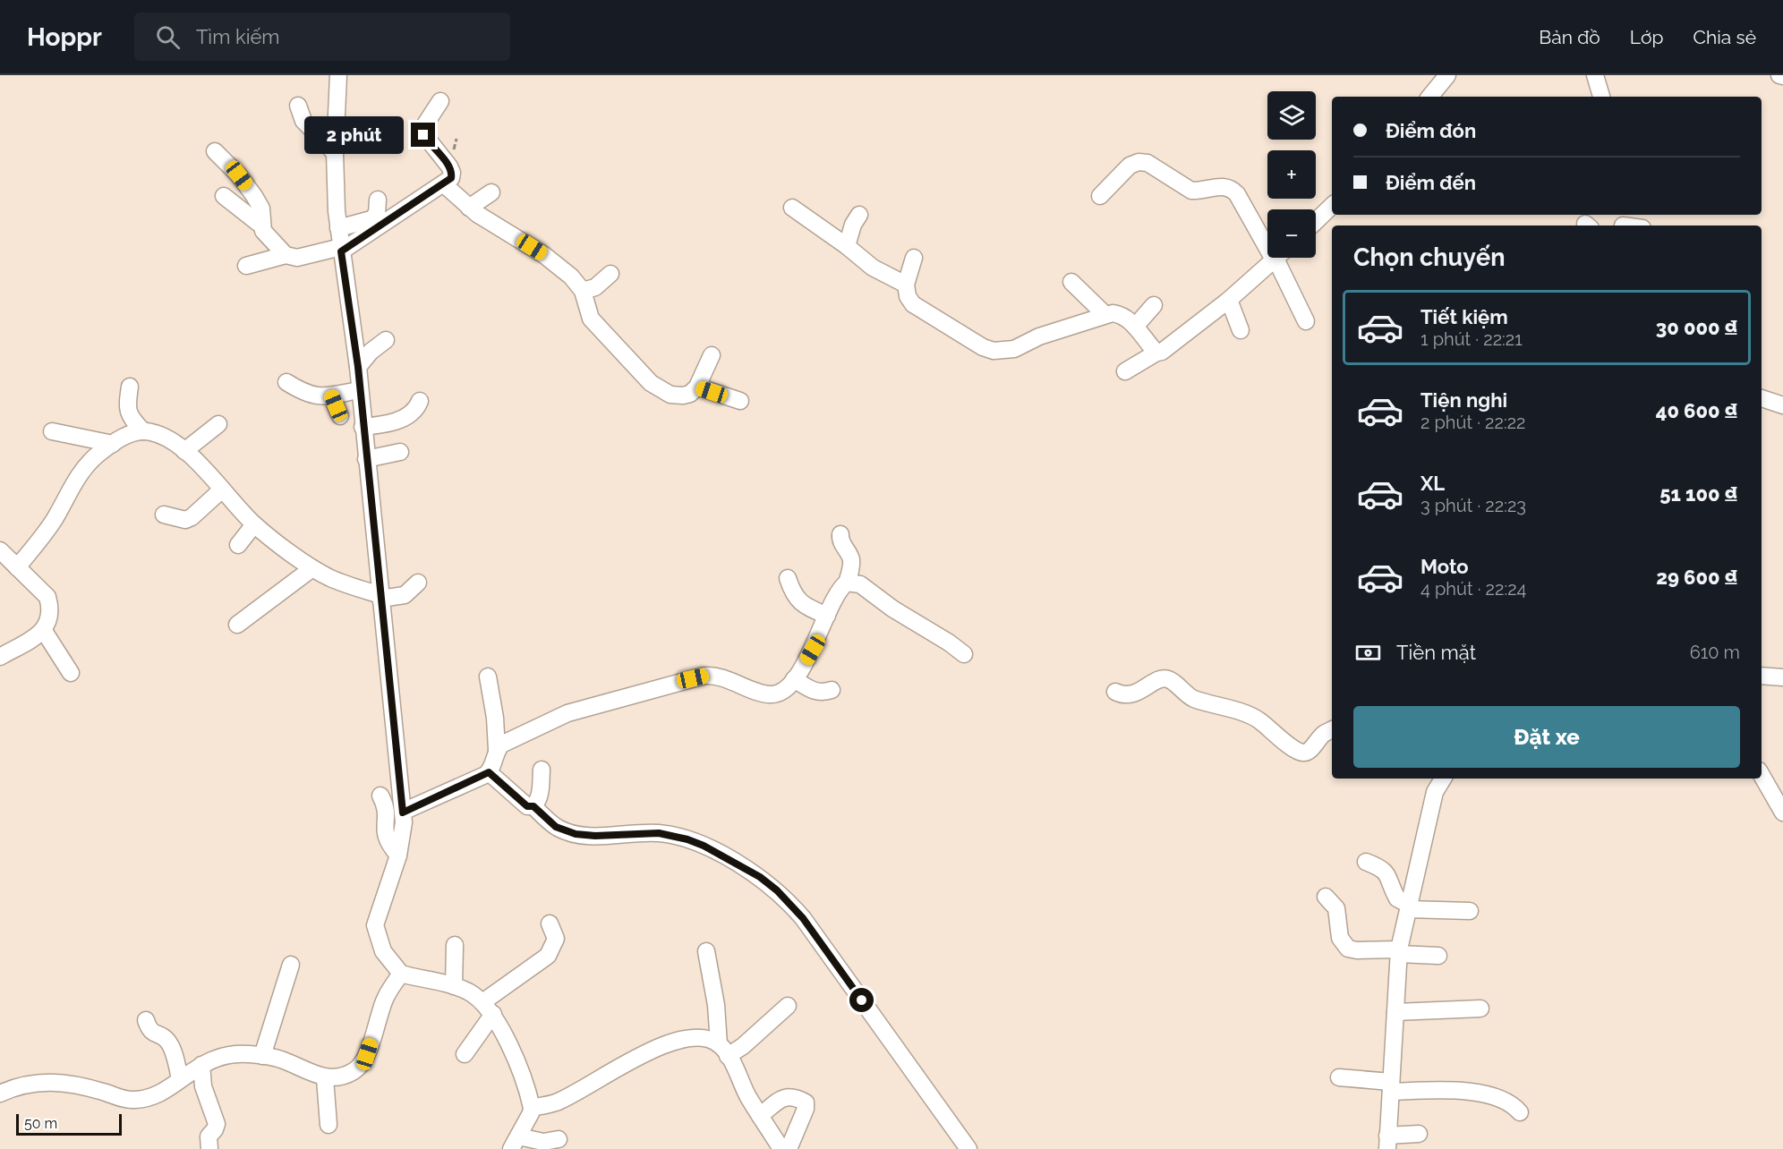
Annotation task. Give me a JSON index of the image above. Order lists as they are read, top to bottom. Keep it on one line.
{"scale_bar":"50 m","page":{"header":"Hoppr","search":"Tìm kiếm","nav":["Bản đồ","Lớp","Chia sẻ"],"map_buttons":["+","−"],"banner":["Điểm đón","Điểm đến"],"bubble":"2 phút","heading":"Chọn chuyến","list":[{"name":"Tiết kiệm","note":"1 phút · 22:21","value":"30 000 ₫"},{"name":"Tiện nghi","note":"2 phút · 22:22","value":"40 600 ₫"},{"name":"XL","note":"3 phút · 22:23","value":"51 100 ₫"},{"name":"Moto","note":"4 phút · 22:24","value":"29 600 ₫"}],"pay":["Tiền mặt","610 m"],"buttons":"Đặt xe","scale":"50 m"}}
